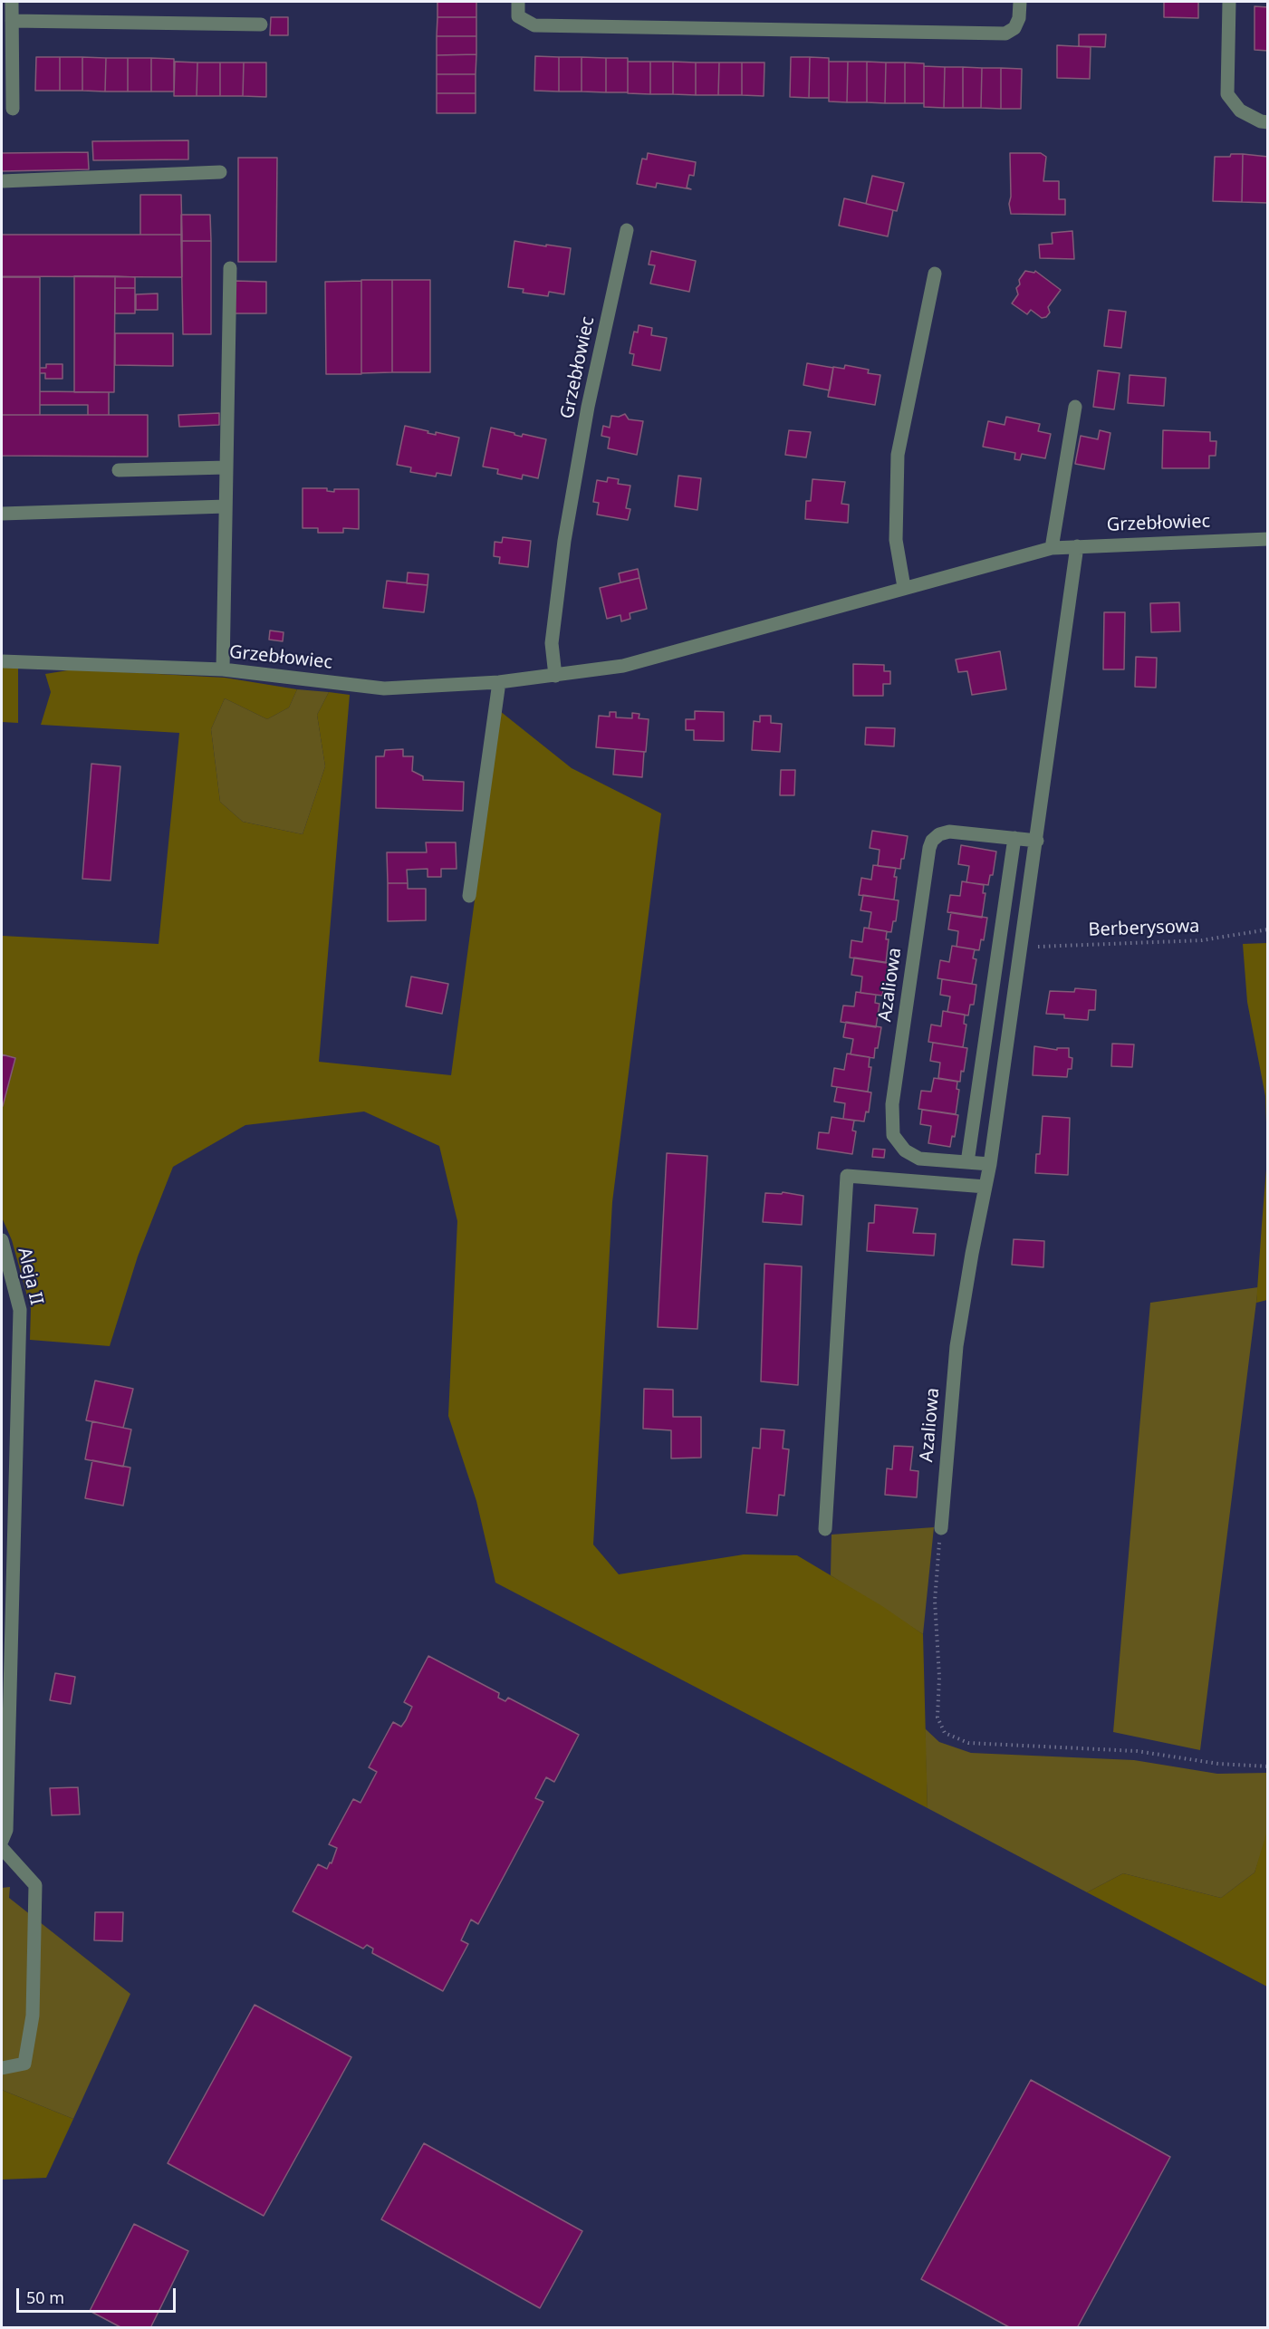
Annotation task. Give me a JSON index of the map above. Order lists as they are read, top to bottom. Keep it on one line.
{"streets":{"street":["Grzebłowiec","Azaliowa","Aleja II"],"path":["Berberysowa"]},"crossings":[["Grzebłowiec","Azaliowa"],["Berberysowa","Azaliowa"]],"scale_bar":"50 m"}
